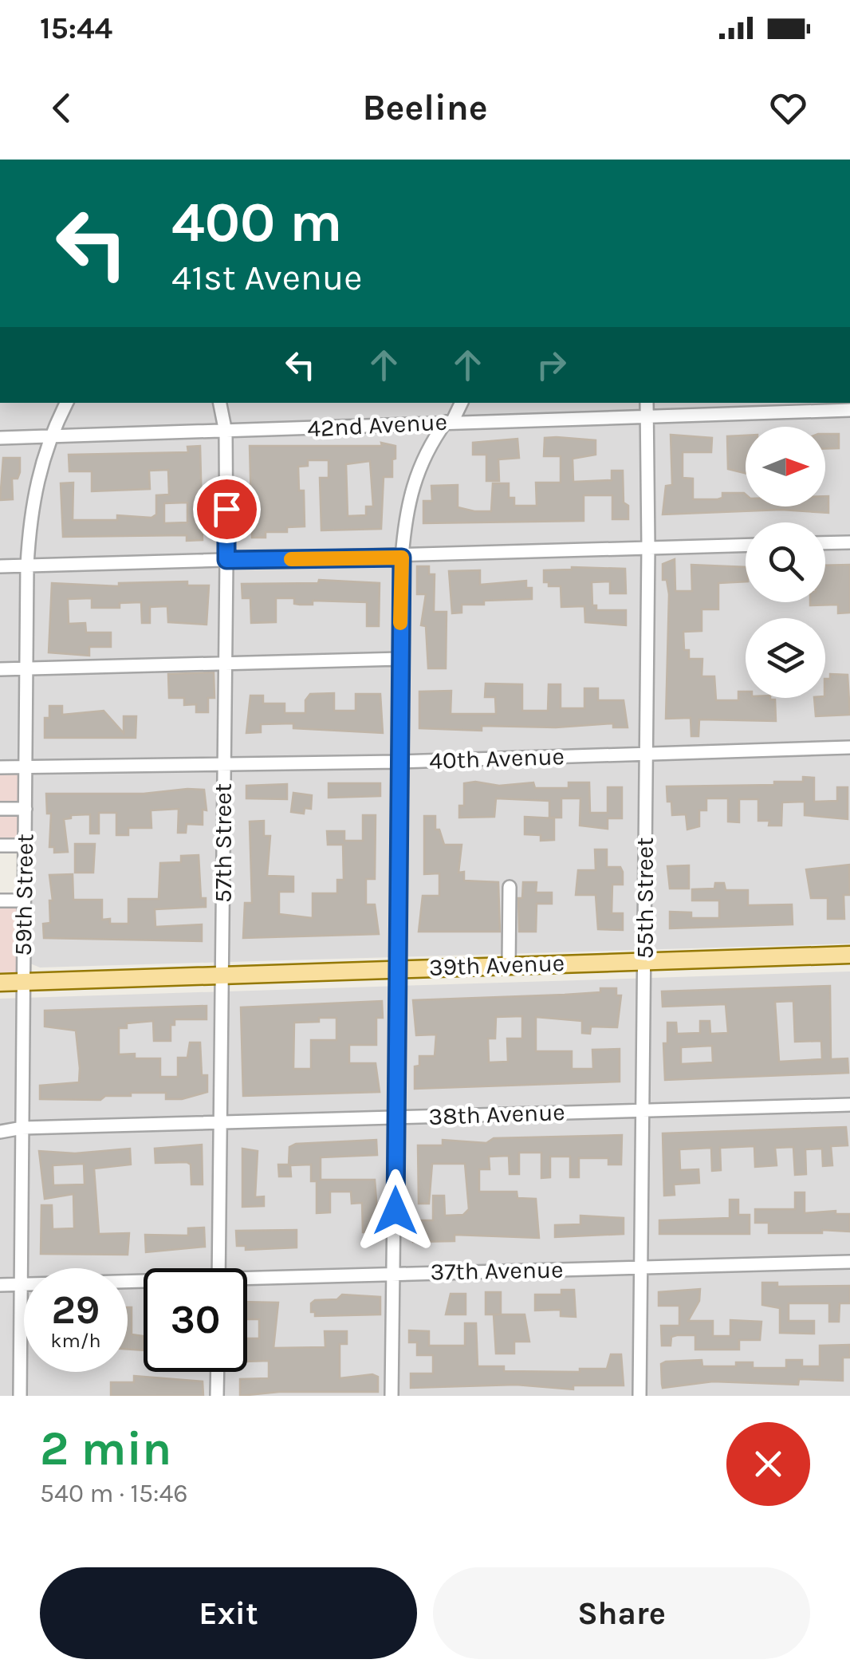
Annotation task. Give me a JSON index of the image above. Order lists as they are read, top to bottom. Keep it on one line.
{"streets":{"main road":["39th Avenue"],"street":["42nd Avenue","40th Avenue","57th Street","59th Street","55th Street","38th Avenue","37th Avenue"]},"crossings":[["42nd Avenue","57th Street"],["42nd Avenue","59th Street"],["42nd Avenue","55th Street"],["40th Avenue","57th Street"],["40th Avenue","59th Street"],["40th Avenue","55th Street"],["57th Street","39th Avenue"],["57th Street","38th Avenue"],["59th Street","39th Avenue"],["59th Street","38th Avenue"],["59th Street","37th Avenue"],["55th Street","39th Avenue"],["55th Street","38th Avenue"],["55th Street","37th Avenue"]],"north":"right","page":{"status":"15:44","header":"Beeline","turn":["400 m","41st Avenue"],"speed":"29 km/h","limit":"30","heading":["2 min","540 m · 15:46"],"buttons":["Exit","Share"]}}
